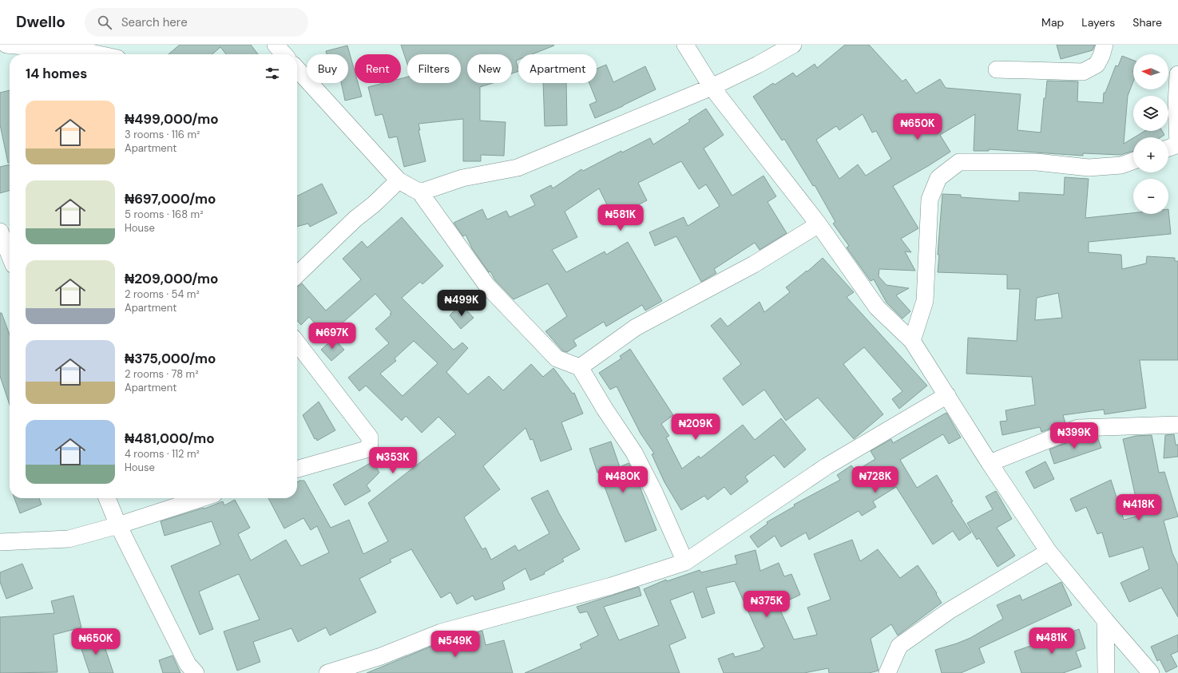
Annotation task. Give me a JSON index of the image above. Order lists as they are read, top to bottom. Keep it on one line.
{"north":"left","page":{"header":"Dwello","search":"Search here","nav":["Map","Layers","Share"],"map_buttons":["+","−"],"chip":["Buy","Rent","Filters","New","Apartment"],"heading":"14 homes","list":[{"name":"₦499,000/mo","note":"3 rooms · 116 m² · Apartment"},{"name":"₦697,000/mo","note":"5 rooms · 168 m² · House"},{"name":"₦209,000/mo","note":"2 rooms · 54 m² · Apartment"},{"name":"₦375,000/mo","note":"2 rooms · 78 m² · Apartment"},{"name":"₦481,000/mo","note":"4 rooms · 112 m² · House"}],"price":["₦650K","₦581K","₦499K","₦697K","₦209K","₦399K","₦353K","₦480K","₦728K","₦418K","₦375K","₦481K","₦650K","₦549K"]}}
